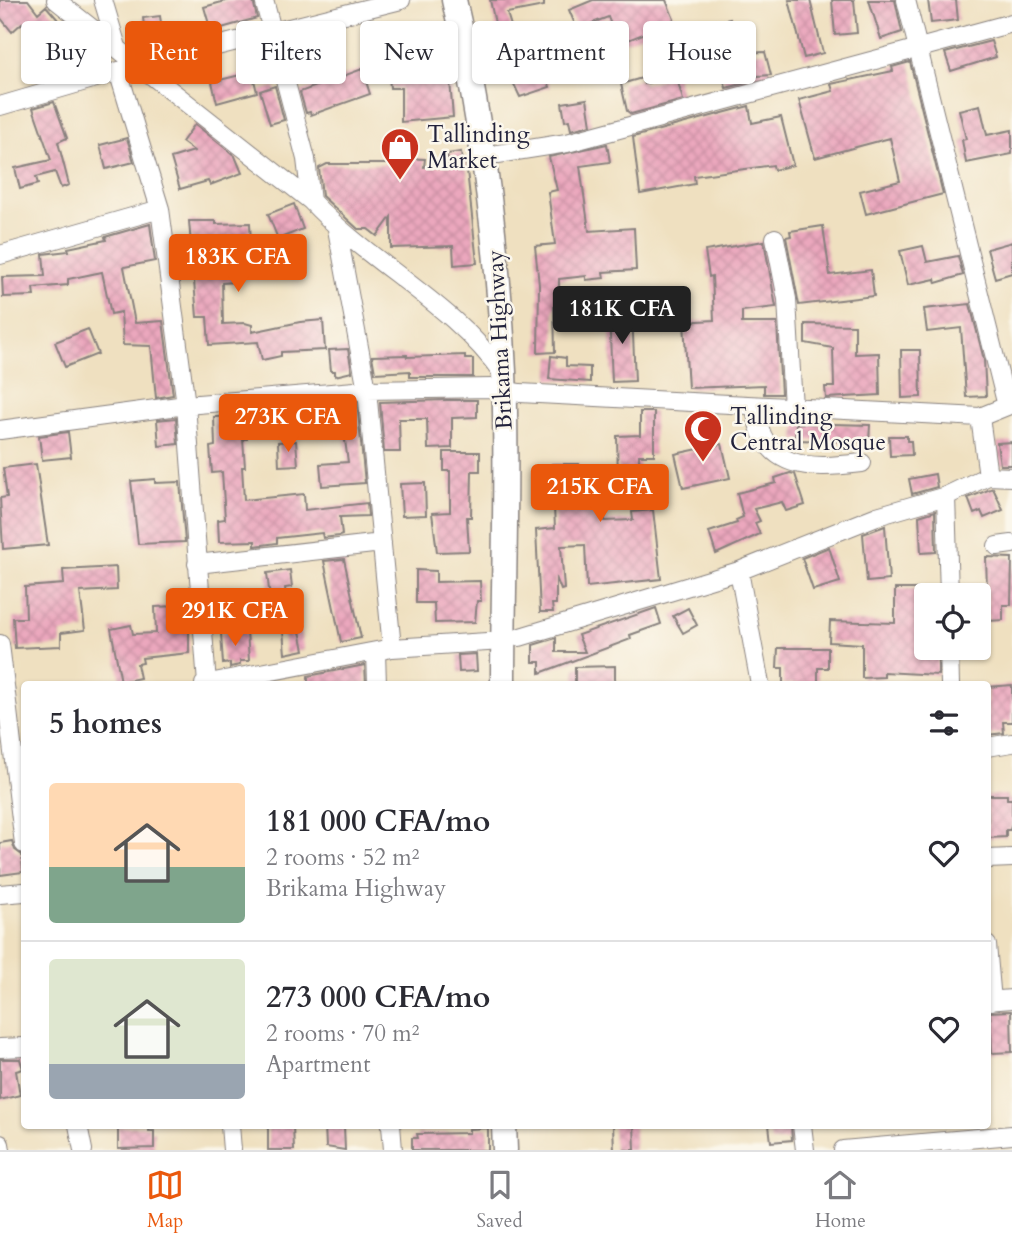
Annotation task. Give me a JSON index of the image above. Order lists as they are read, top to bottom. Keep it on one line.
{"streets":{"highway":["Brikama Highway"]},"places":{"shop":["Tallinding Market"],"mosque":["Tallinding Central Mosque"]},"page":{"chip":["Buy","Rent","Filters","New","Apartment","House"],"price":["183K CFA","181K CFA","273K CFA","215K CFA","291K CFA"],"heading":"5 homes","list":[{"name":"181 000 CFA/mo","note":"2 rooms · 52 m² · Brikama Highway"},{"name":"273 000 CFA/mo","note":"2 rooms · 70 m² · Apartment"}],"tabs":["Map","Saved","Home"]}}
